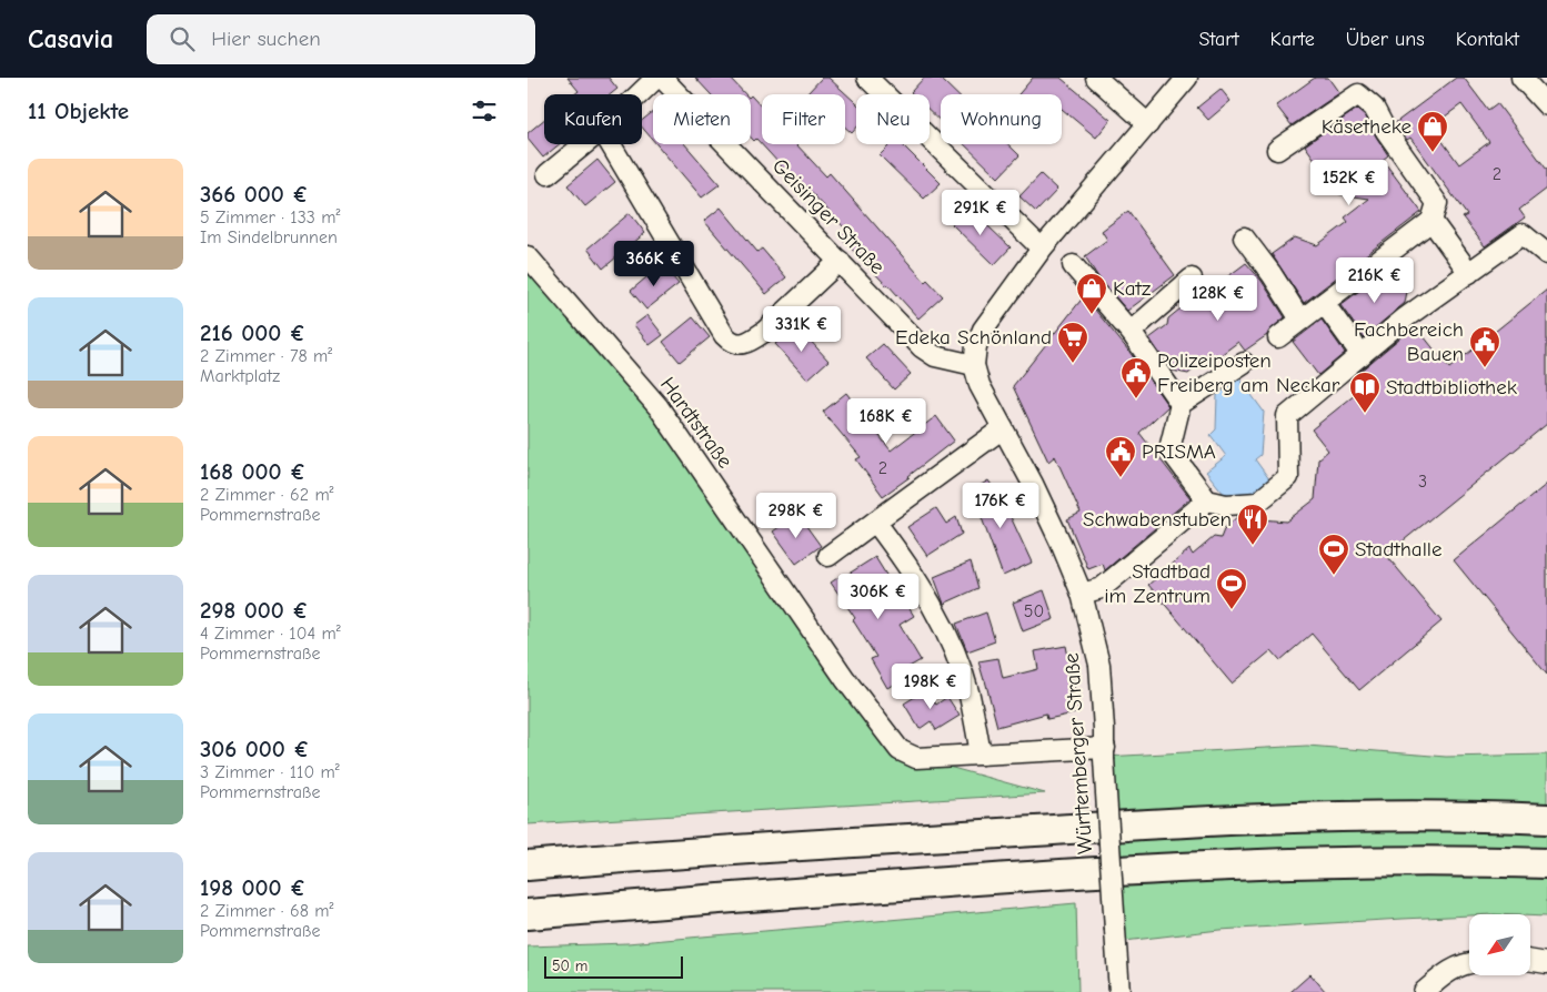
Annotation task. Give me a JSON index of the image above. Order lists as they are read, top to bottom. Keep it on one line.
{"streets":{"street":["Geisinger Straße","Hardtstraße","Württemberger Straße"]},"crossings":[["Geisinger Straße","Württemberger Straße"],["Hardtstraße","Württemberger Straße"]],"places":{"shop":["Käsetheke","Katz"],"supermarket":["Edeka Schönland"],"public building":["Fachbereich Bauen","Polizeiposten Freiberg am Neckar","PRISMA"],"library":["Stadtbibliothek"],"restaurant":["Schwabenstuben"],"sports":["Stadthalle","Stadtbad im Zentrum"]},"house_numbers":["2","2","3","50"],"scale_bar":"50 m","north":"bottom left","page":{"header":"Casavia","search":"Hier suchen","nav":["Start","Karte","Über uns","Kontakt"],"heading":"11 Objekte","chip":["Kaufen","Mieten","Filter","Neu","Wohnung"],"list":[{"name":"366 000 €","note":"5 Zimmer · 133 m² · Im Sindelbrunnen"},{"name":"216 000 €","note":"2 Zimmer · 78 m² · Marktplatz"},{"name":"168 000 €","note":"2 Zimmer · 62 m² · Pommernstraße"},{"name":"298 000 €","note":"4 Zimmer · 104 m² · Pommernstraße"},{"name":"306 000 €","note":"3 Zimmer · 110 m² · Pommernstraße"},{"name":"198 000 €","note":"2 Zimmer · 68 m² · Pommernstraße"}],"price":["152K €","291K €","366K €","216K €","128K €","331K €","168K €","176K €","298K €","306K €","198K €"],"scale":"50 m"}}
